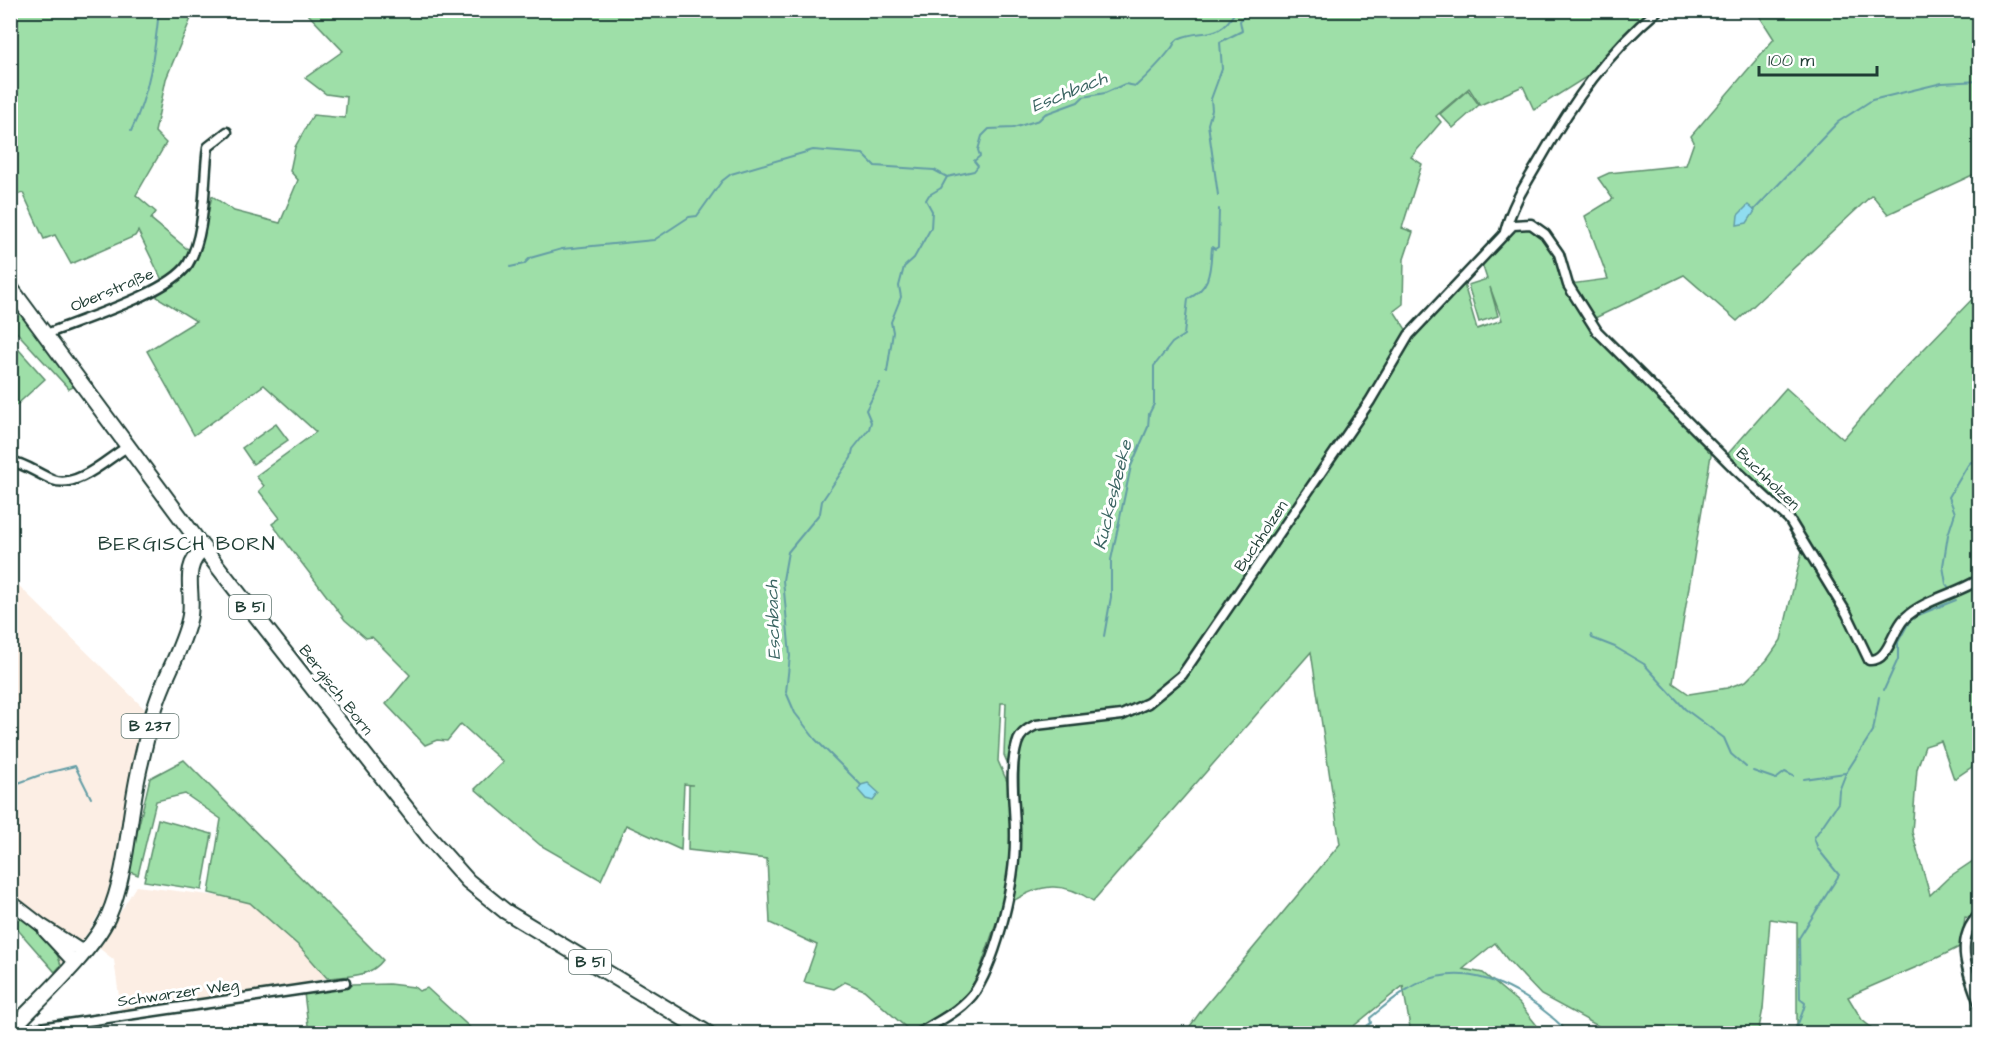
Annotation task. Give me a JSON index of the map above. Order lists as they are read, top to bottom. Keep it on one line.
{"streets":{"main road":["B 51","Bergisch Born","B 237"],"street":["Oberstraße","Buchholzen","Schwarzer Weg"]},"crossings":[["Oberstraße","Bergisch Born"],["Bergisch Born","B 237"],["B 237","Schwarzer Weg"]],"districts":["BERGISCH BORN"],"water":["Eschbach","Kückesbeeke"],"scale_bar":"100 m"}
